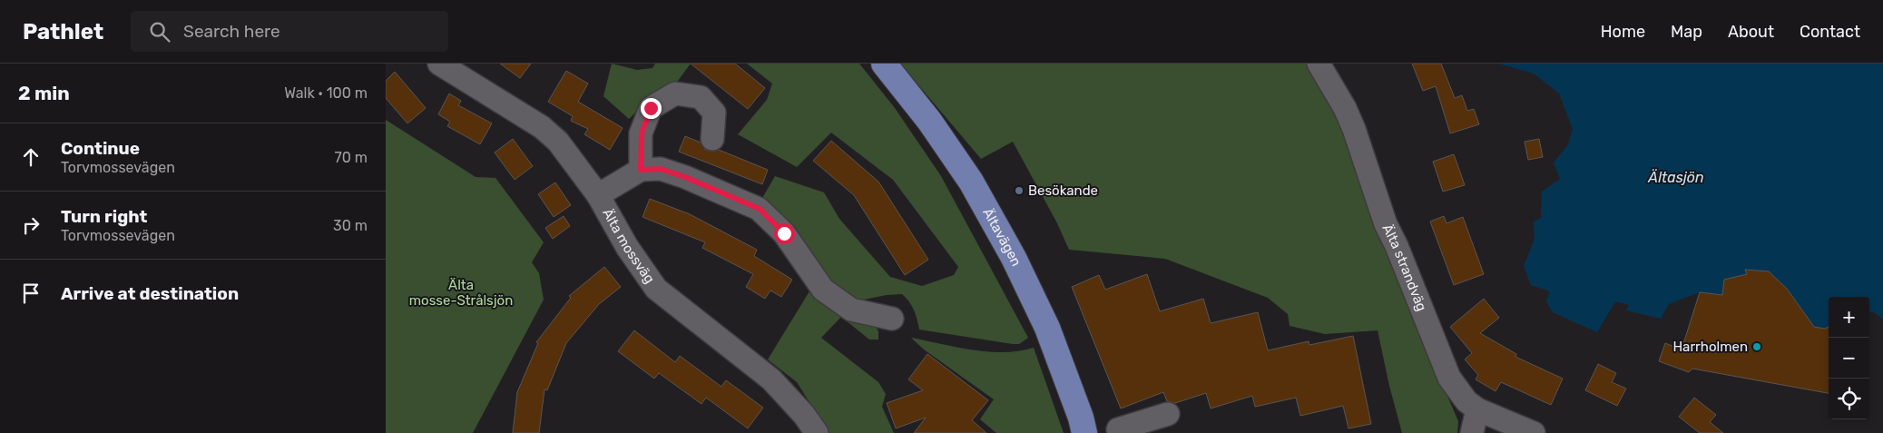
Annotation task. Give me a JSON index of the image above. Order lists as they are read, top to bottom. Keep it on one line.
{"streets":{"main road":["Ältavägen"],"street":["Älta mossväg","Älta strandväg"]},"water":["Ältasjön"],"parks":["Älta mosse-Strålsjön"],"places":["Besökande","Harrholmen"],"page":{"header":"Pathlet","search":"Search here","nav":["Home","Map","About","Contact"],"heading":["2 min","Walk · 100 m"],"list":[["Continue","Torvmossevägen","70 m"],["Turn right","Torvmossevägen","30 m"],"Arrive at destination"],"map_buttons":["+","−"]}}
